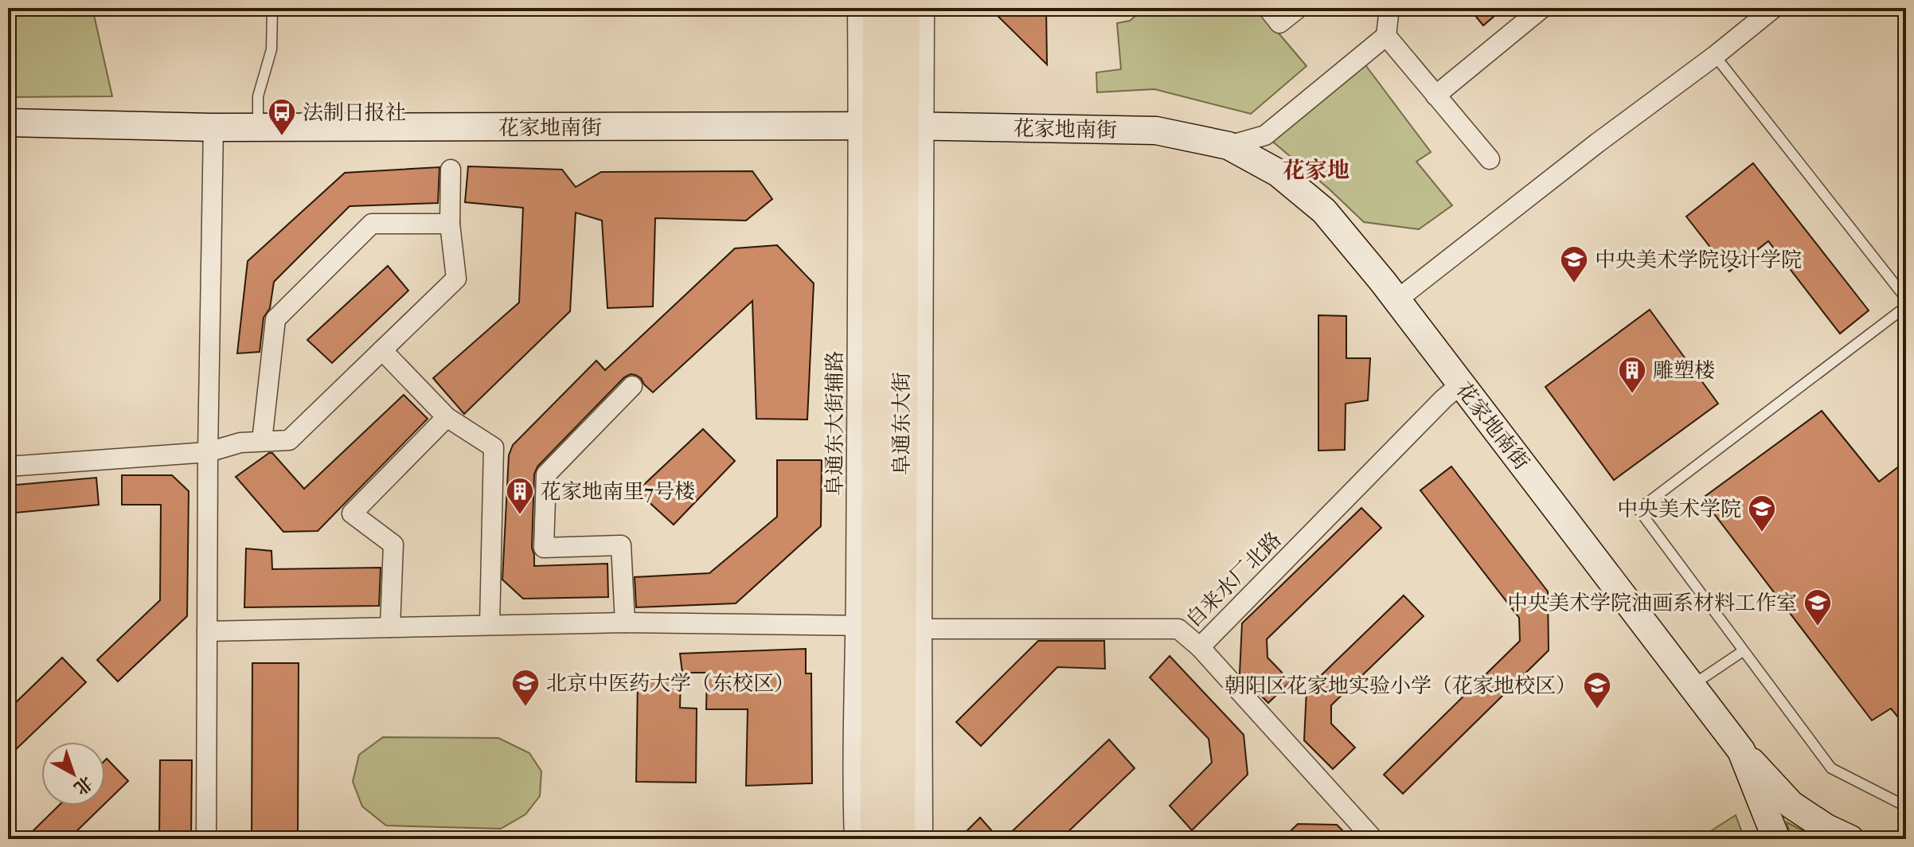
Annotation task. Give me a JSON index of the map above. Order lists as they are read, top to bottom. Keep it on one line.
{"streets":{"main road":["阜通东大街"],"street":["花家地南街","阜通东大街辅路","自来水厂北路"]},"crossings":[["花家地南街","阜通东大街辅路"],["花家地南街","阜通东大街"],["花家地南街","自来水厂北路"],["阜通东大街辅路","阜通东大街"],["阜通东大街辅路","自来水厂北路"],["阜通东大街","自来水厂北路"]],"districts":["花家地"],"places":{"bus stop":["法制日报社"],"school or university":["中央美术学院设计学院","中央美术学院","中央美术学院油画系材料工作室","北京中医药大学（东校区）","朝阳区花家地实验小学（花家地校区）"],"building":["雕塑楼","花家地南里7号楼"]},"north":"bottom right"}
